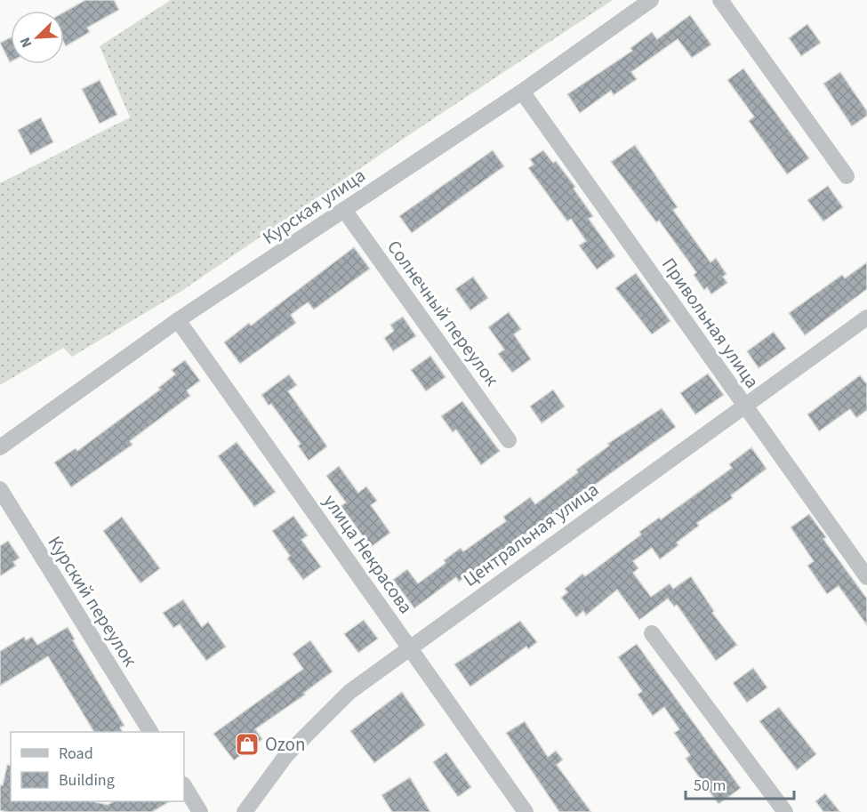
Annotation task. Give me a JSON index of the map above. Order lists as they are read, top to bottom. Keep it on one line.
{"streets":{"street":["Курская улица","Солнечный переулок","Привольная улица","Центральная улица","улица Некрасова","Курский переулок"]},"crossings":[["Курская улица","Солнечный переулок"],["Курская улица","Привольная улица"],["Курская улица","улица Некрасова"],["Привольная улица","Центральная улица"],["Центральная улица","улица Некрасова"]],"places":{"shop":["Ozon"]},"legend":["Road","Building"],"scale_bar":"50 m","north":"bottom left"}
